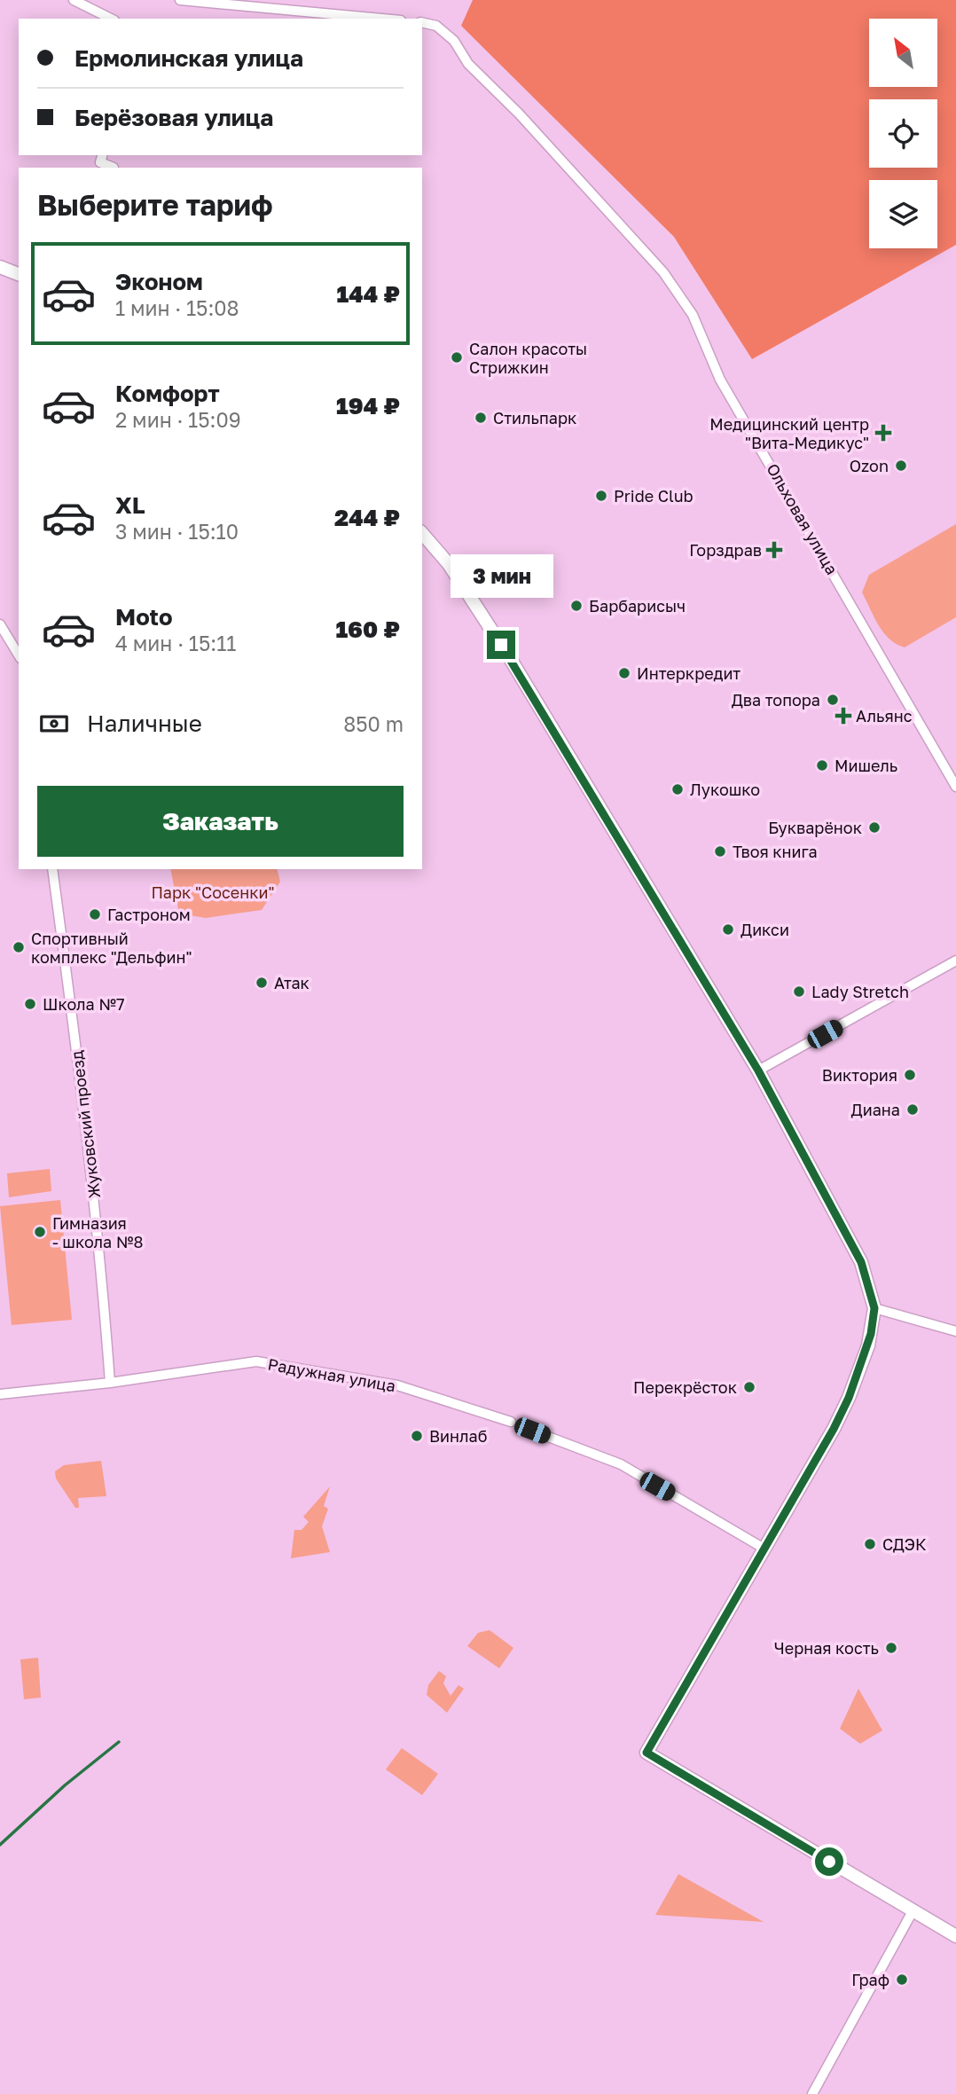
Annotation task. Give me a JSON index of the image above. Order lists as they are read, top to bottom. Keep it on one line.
{"streets":{"street":["Ольховая улица","Жуковский проезд","Радужная улица"]},"crossings":[["Жуковский проезд","Радужная улица"]],"parks":["Парк \"Сосенки\""],"places":{"other":["Салон красоты Стрижкин","Стильпарк","Ozon","Pride Club","Барбарисыч","Интеркредит","Два топора","Мишель","Лукошко","Букварёнок","Твоя книга","Гастроном","Дикси","Спортивный комплекс \"Дельфин\"","Атак","Lady Stretch","Школа №7","Виктория","Диана","Гимназия - школа №8","Перекрёсток","Винлаб","СДЭК","Черная кость","Граф"],"health":["Медицинский центр \"Вита-Медикус\"","Горздрав","Альянс"]},"north":"top left","page":{"banner":["Ермолинская улица","Берёзовая улица"],"heading":"Выберите тариф","list":[{"name":"Эконом","note":"1 мин · 15:08","value":"144 ₽"},{"name":"Комфорт","note":"2 мин · 15:09","value":"194 ₽"},{"name":"XL","note":"3 мин · 15:10","value":"244 ₽"},{"name":"Moto","note":"4 мин · 15:11","value":"160 ₽"}],"bubble":"3 мин","pay":["Наличные","850 m"],"buttons":"Заказать"}}
